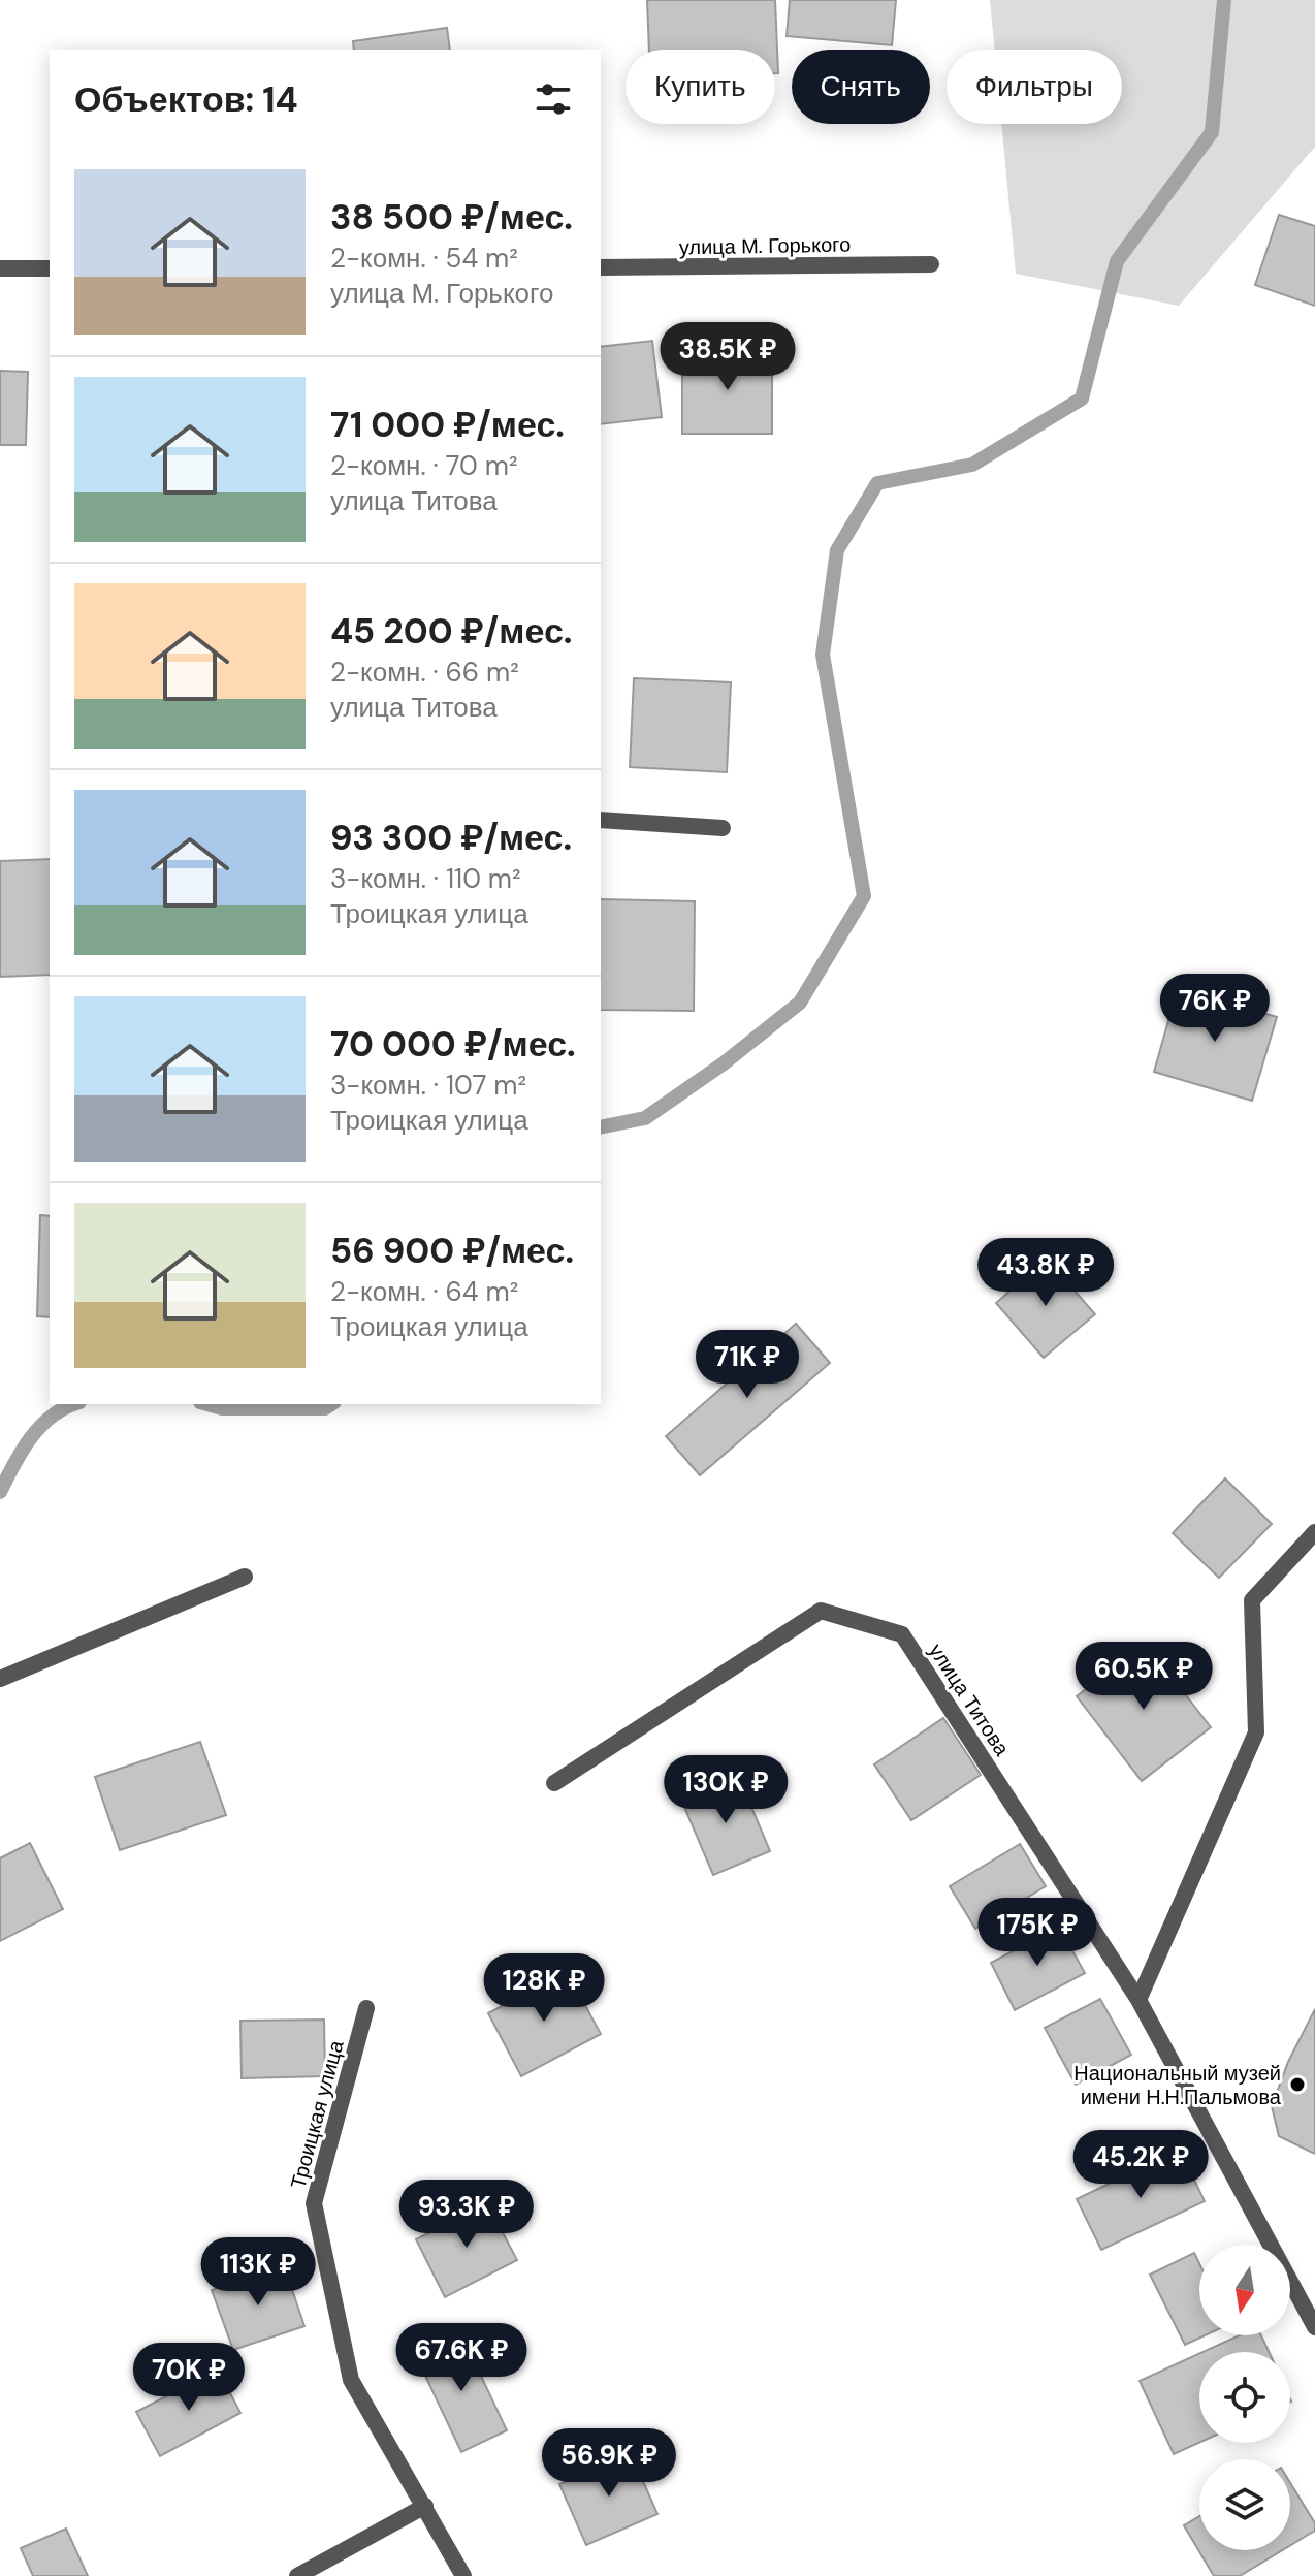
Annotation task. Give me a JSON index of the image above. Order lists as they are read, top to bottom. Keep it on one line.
{"streets":{"street":["улица М. Горького","улица Титова","Троицкая улица"]},"places":["Национальный музей имени Н.Н.Пальмова"],"north":"bottom","page":{"chip":["Купить","Снять","Фильтры"],"heading":"Объектов: 14","list":[{"name":"38 500 ₽/мес.","note":"2-комн. · 54 m² · улица М. Горького"},{"name":"71 000 ₽/мес.","note":"2-комн. · 70 m² · улица Титова"},{"name":"45 200 ₽/мес.","note":"2-комн. · 66 m² · улица Титова"},{"name":"93 300 ₽/мес.","note":"3-комн. · 110 m² · Троицкая улица"},{"name":"70 000 ₽/мес.","note":"3-комн. · 107 m² · Троицкая улица"},{"name":"56 900 ₽/мес.","note":"2-комн. · 64 m² · Троицкая улица"}],"price":["38.5K ₽","76K ₽","43.8K ₽","71K ₽","60.5K ₽","130K ₽","175K ₽","128K ₽","45.2K ₽","93.3K ₽","113K ₽","67.6K ₽","70K ₽","56.9K ₽"]}}
